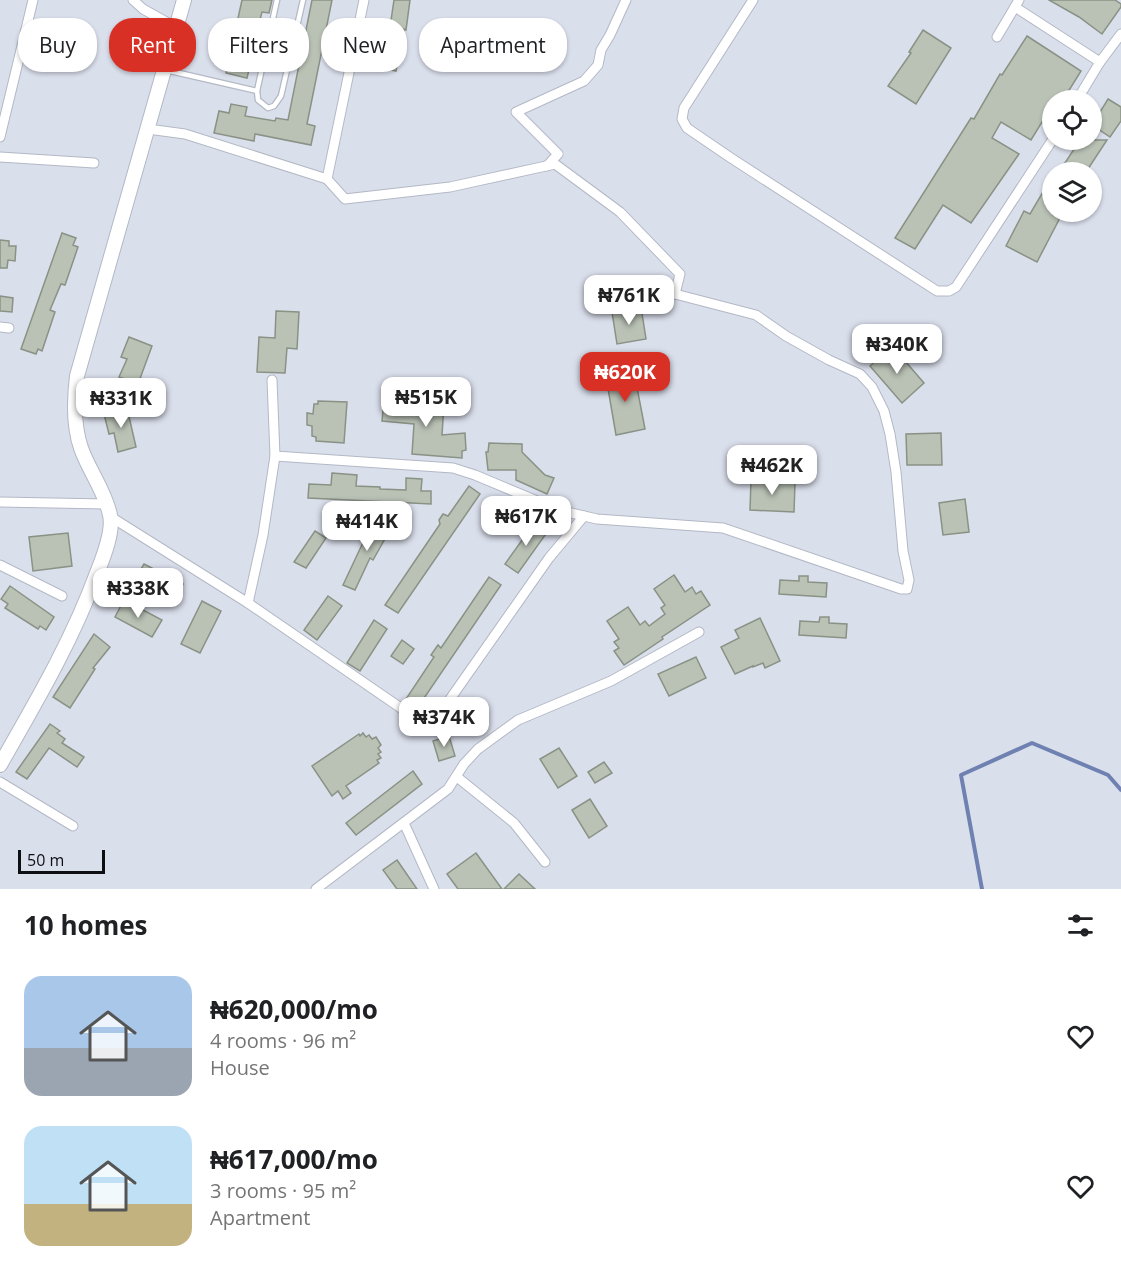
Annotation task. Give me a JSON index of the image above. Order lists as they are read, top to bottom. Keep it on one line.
{"scale_bar":"50 m","page":{"chip":["Buy","Rent","Filters","New","Apartment"],"price":["₦761K","₦340K","₦620K","₦515K","₦331K","₦462K","₦617K","₦414K","₦338K","₦374K"],"scale":"50 m","heading":"10 homes","list":[{"name":"₦620,000/mo","note":"4 rooms · 96 m² · House"},{"name":"₦617,000/mo","note":"3 rooms · 95 m² · Apartment"}]}}
